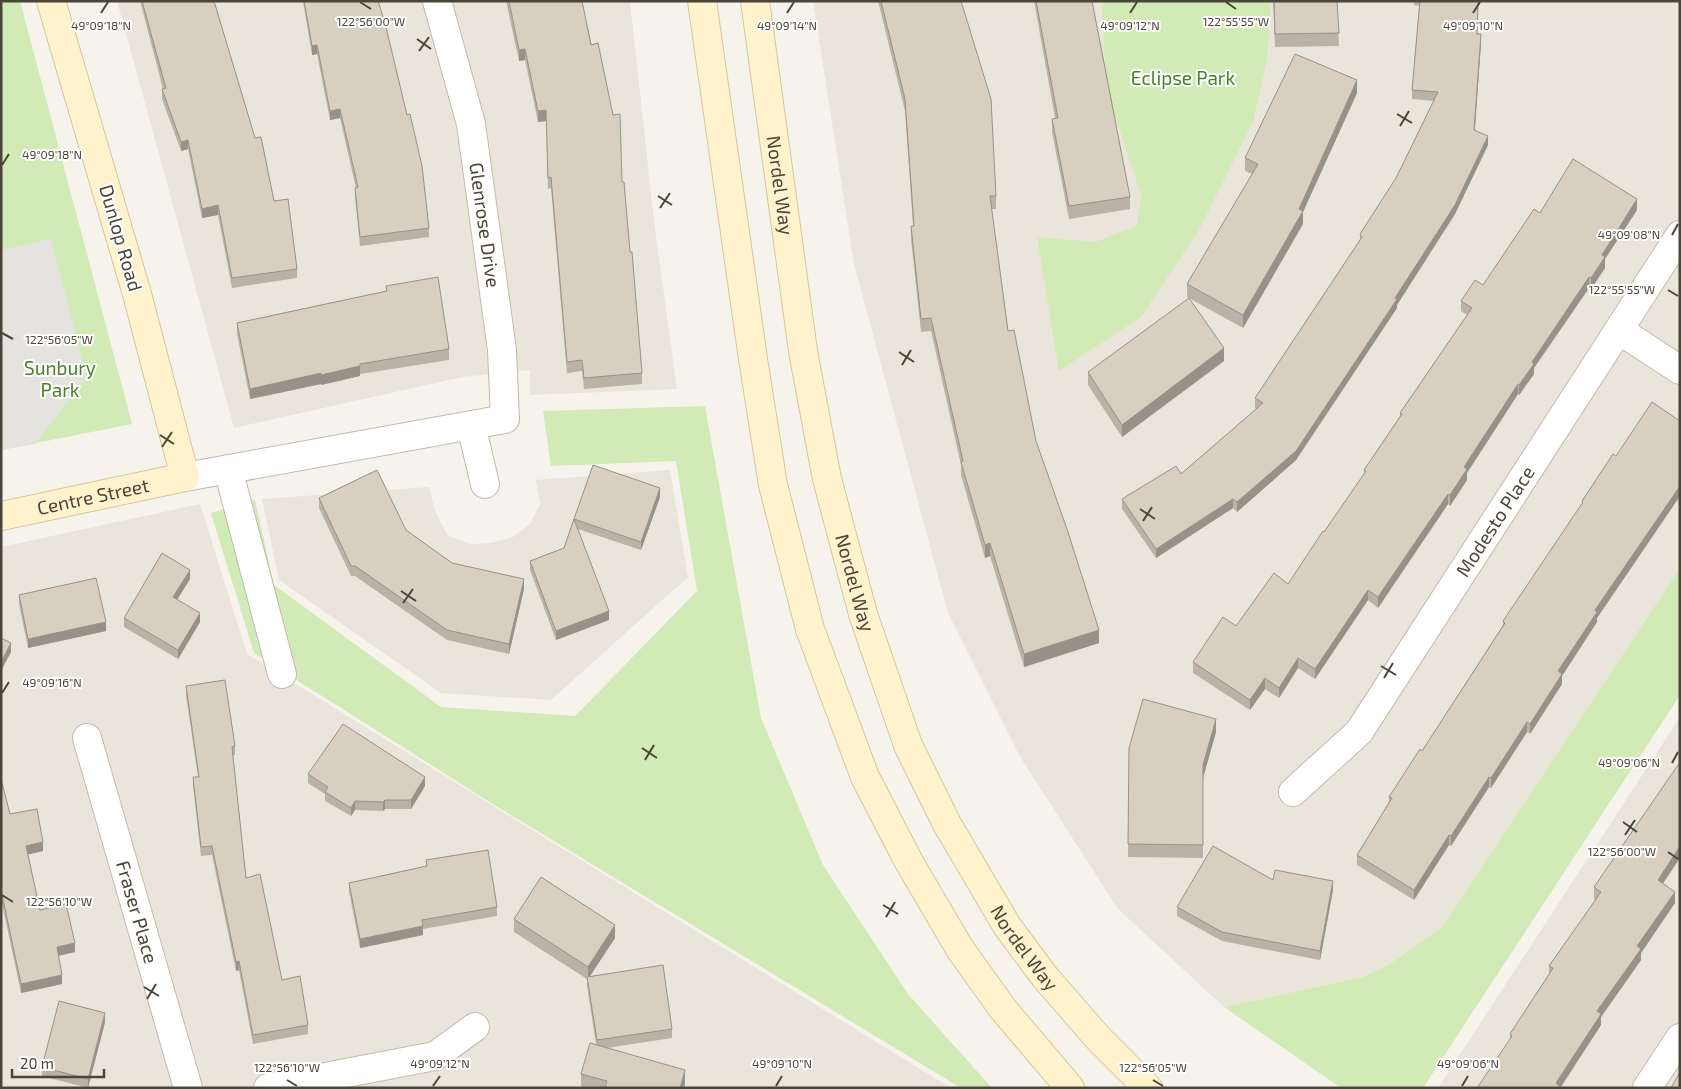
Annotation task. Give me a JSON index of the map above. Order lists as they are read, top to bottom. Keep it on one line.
{"streets":{"main road":["Nordel Way","Dunlop Road","Centre Street"],"street":["Glenrose Drive","Modesto Place","Fraser Place"]},"crossings":[["Glenrose Drive","Dunlop Road"],["Glenrose Drive","Centre Street"],["Dunlop Road","Centre Street"]],"parks":["Eclipse Park","Sunbury Park"],"scale_bar":"20 m","coordinates":["122°56'00\"W","122°55'55\"W","49°09'18\"N","49°09'14\"N","49°09'12\"N","49°09'10\"N","49°09'08\"N","122°56'05\"W","49°09'16\"N","49°09'06\"N","122°56'10\"W"]}
